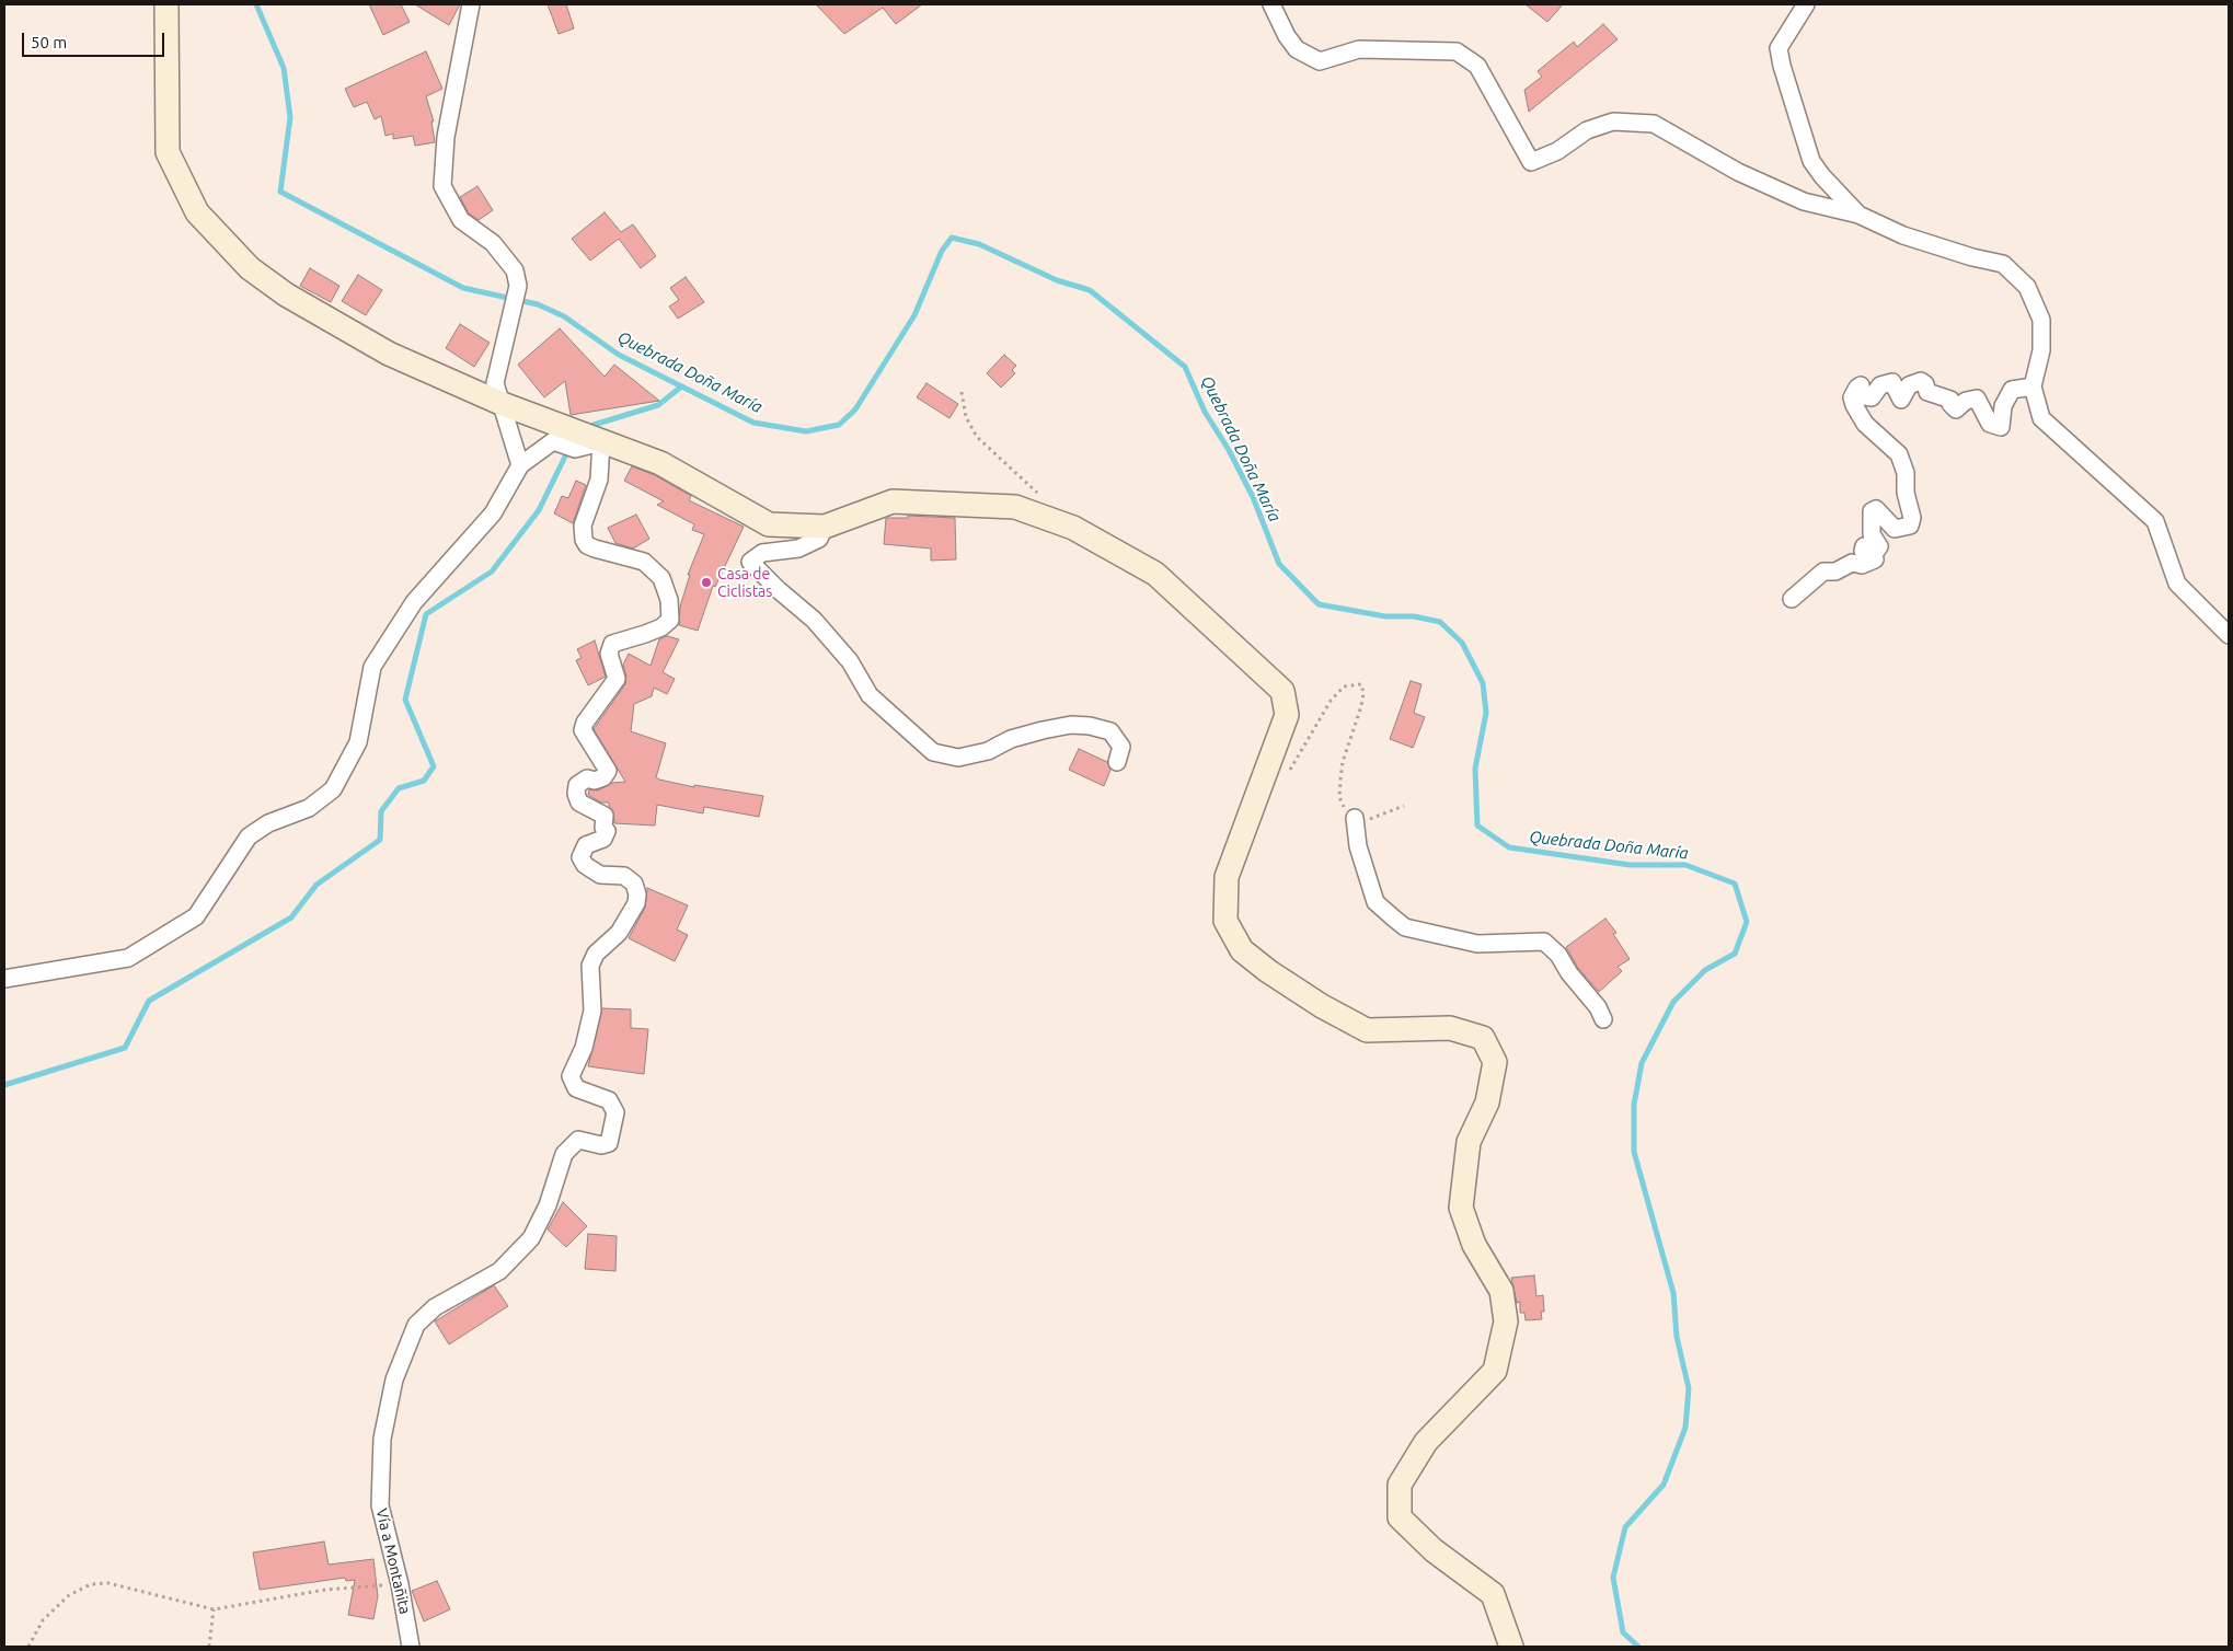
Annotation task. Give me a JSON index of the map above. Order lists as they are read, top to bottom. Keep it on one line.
{"streets":{"street":["Vía a Montañita"]},"water":["Quebrada Doña María"],"places":["Casa de Ciclistas"],"scale_bar":"50 m"}
